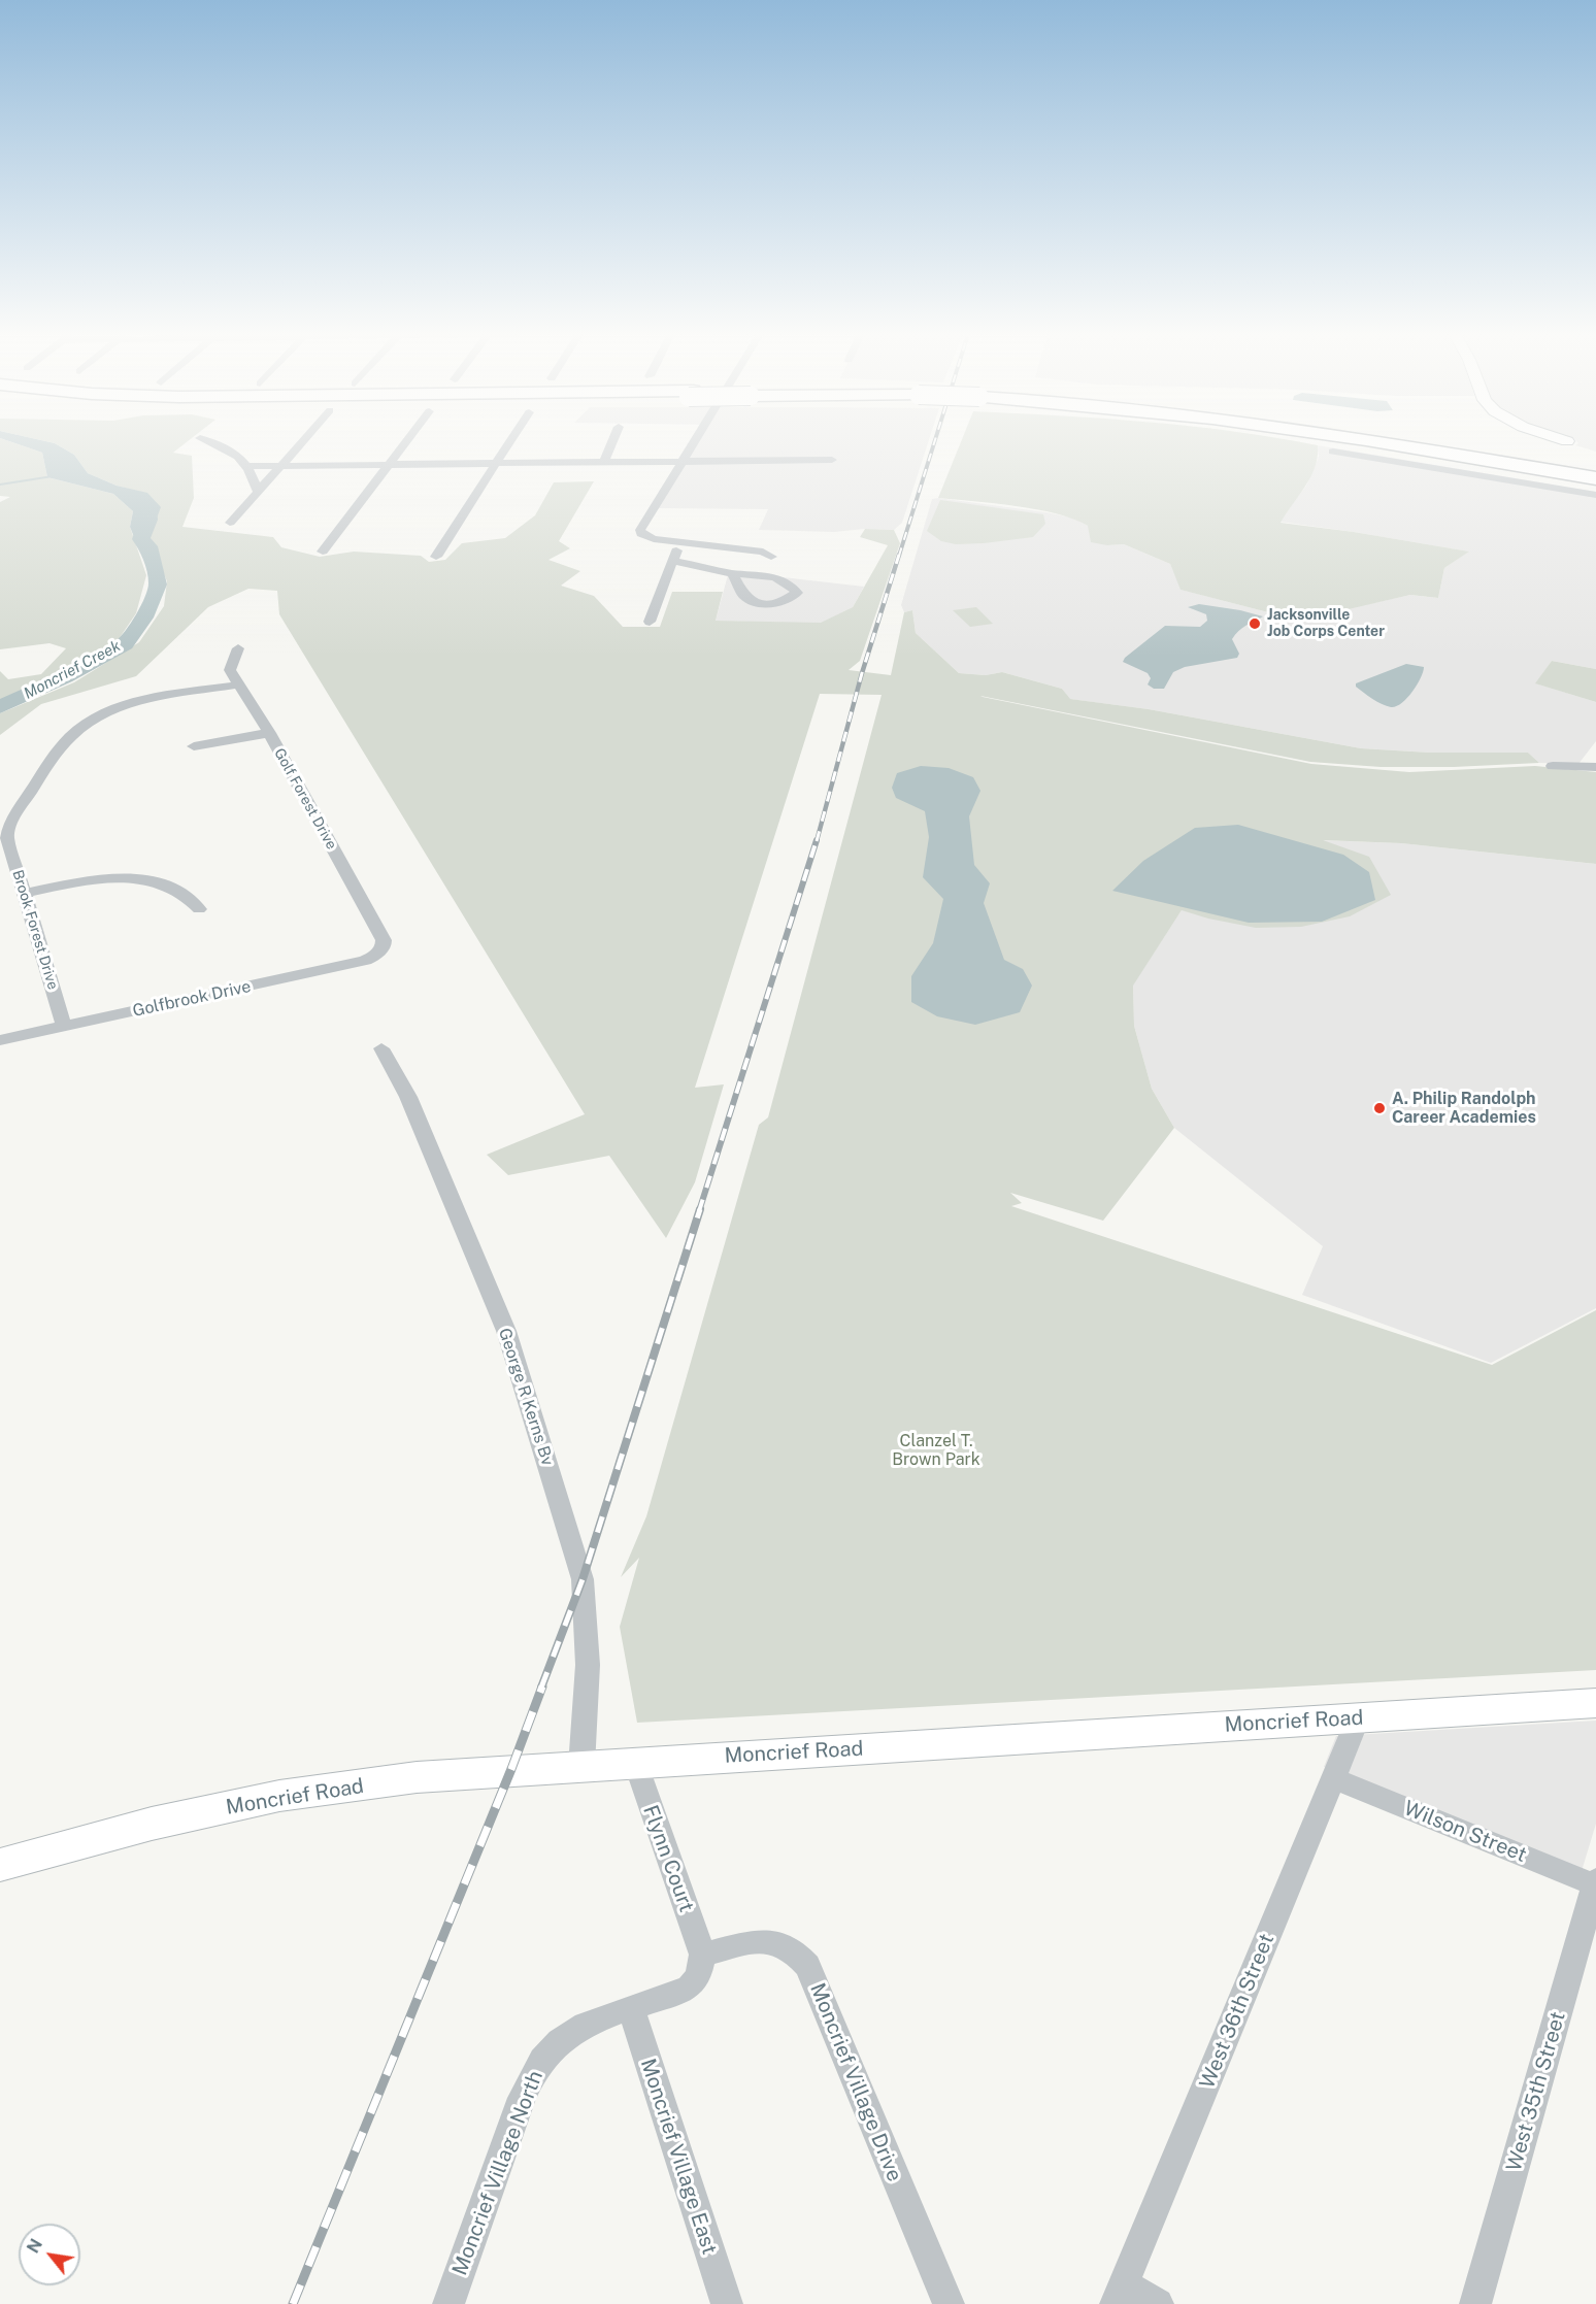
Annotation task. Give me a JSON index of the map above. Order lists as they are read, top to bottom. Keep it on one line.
{"streets":{"main road":["Moncrief Road"],"street":["Golf Forest Drive","Brook Forest Drive","Golfbrook Drive","George R Kerns Bv","Wilson Street","Flynn Court","West 36th Street","Moncrief Village Drive","West 35th Street","Moncrief Village East","Moncrief Village North"]},"crossings":[["Golf Forest Drive","Brook Forest Drive"],["Golf Forest Drive","Golfbrook Drive"],["Brook Forest Drive","Golfbrook Drive"],["George R Kerns Bv","Moncrief Road"],["Moncrief Road","Flynn Court"],["Moncrief Road","West 36th Street"],["Wilson Street","West 36th Street"],["Wilson Street","West 35th Street"],["Flynn Court","Moncrief Village Drive"],["Flynn Court","Moncrief Village North"],["Moncrief Village Drive","Moncrief Village North"],["Moncrief Village East","Moncrief Village North"]],"water":["Moncrief Creek"],"parks":["Clanzel T. Brown Park"],"places":["Jacksonville Job Corps Center","A. Philip Randolph Career Academies"],"north":"top left"}
